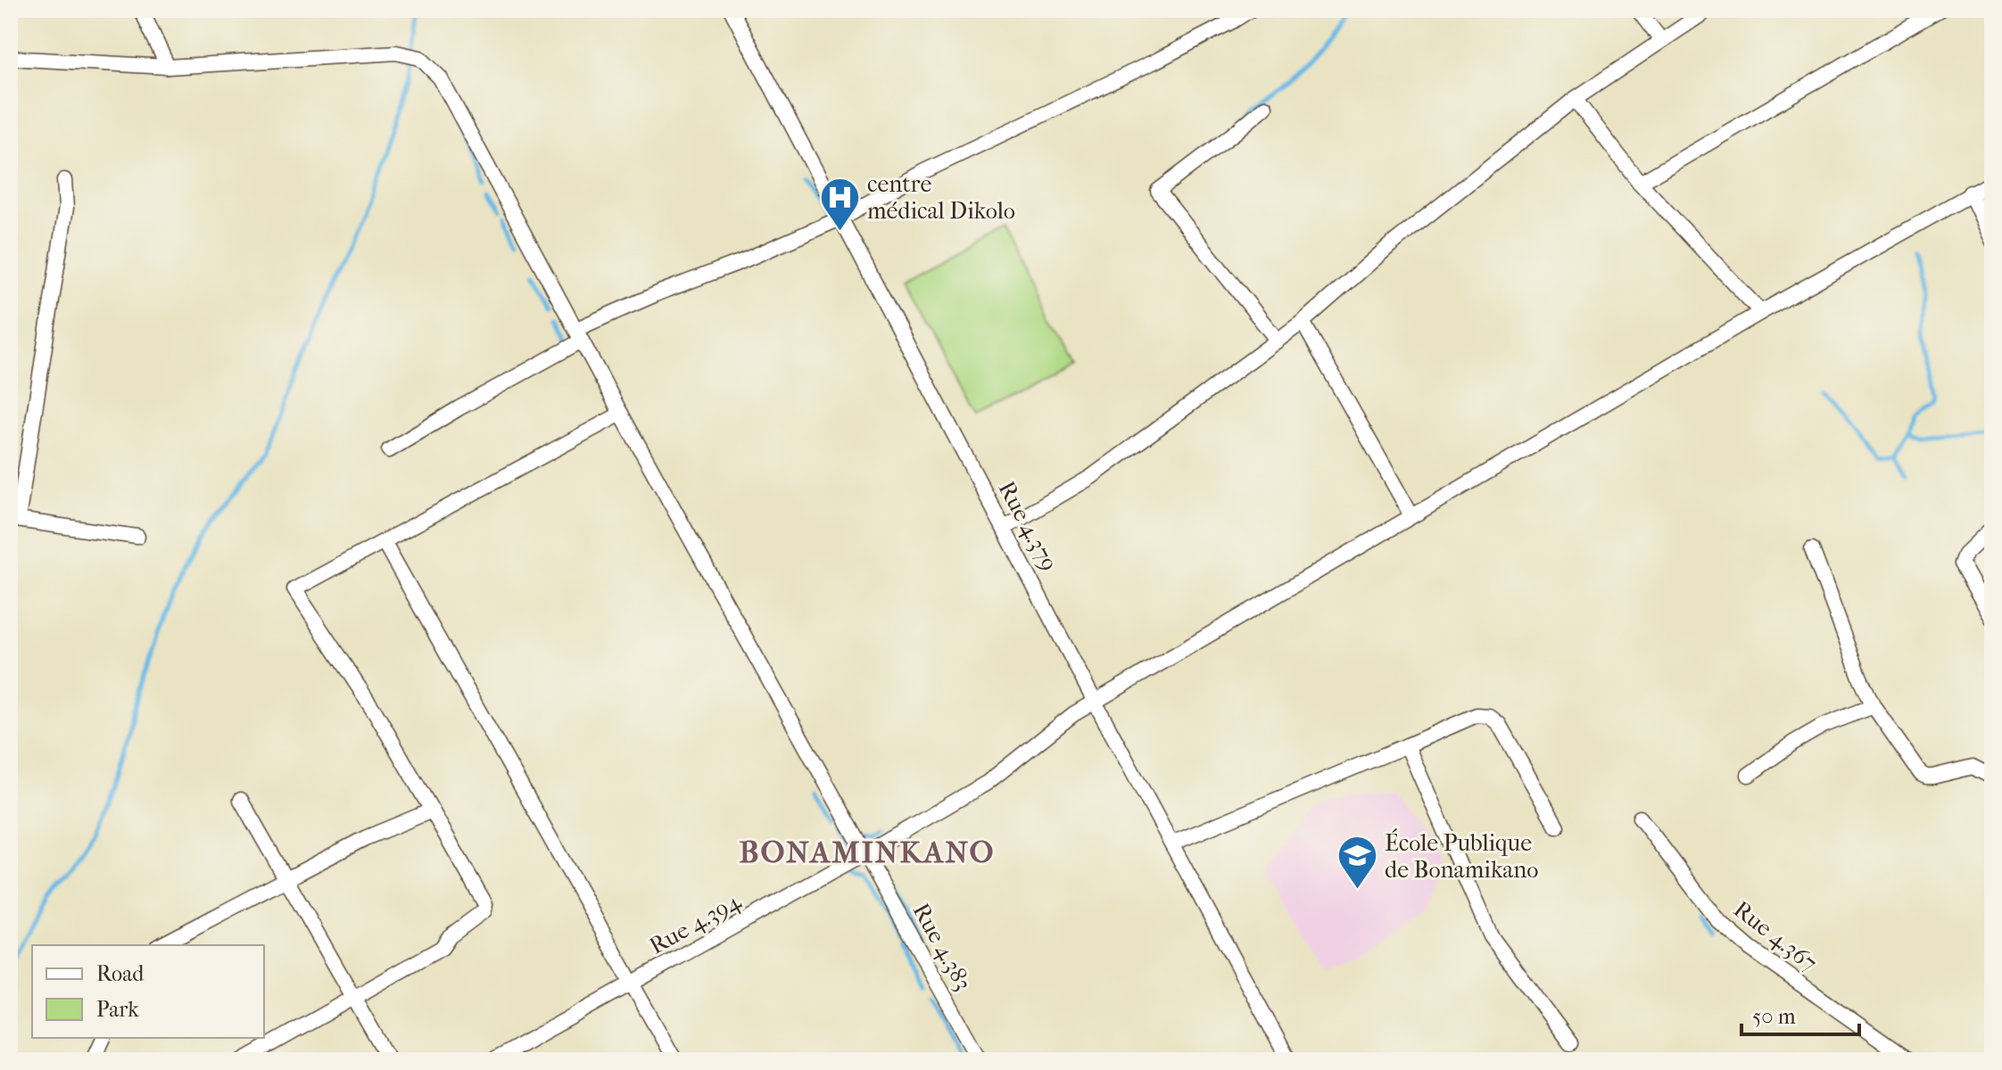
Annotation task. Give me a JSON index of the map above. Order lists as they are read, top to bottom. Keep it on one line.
{"streets":{"street":["Rue 4.379","Rue 4.394","Rue 4.367","Rue 4.383"]},"crossings":[["Rue 4.379","Rue 4.394"],["Rue 4.394","Rue 4.383"]],"districts":["BONAMINKANO"],"places":{"hospital":["centre médical Dikolo"],"school or university":["École Publique de Bonamikano"]},"legend":["Road","Park"],"scale_bar":"50 m"}
